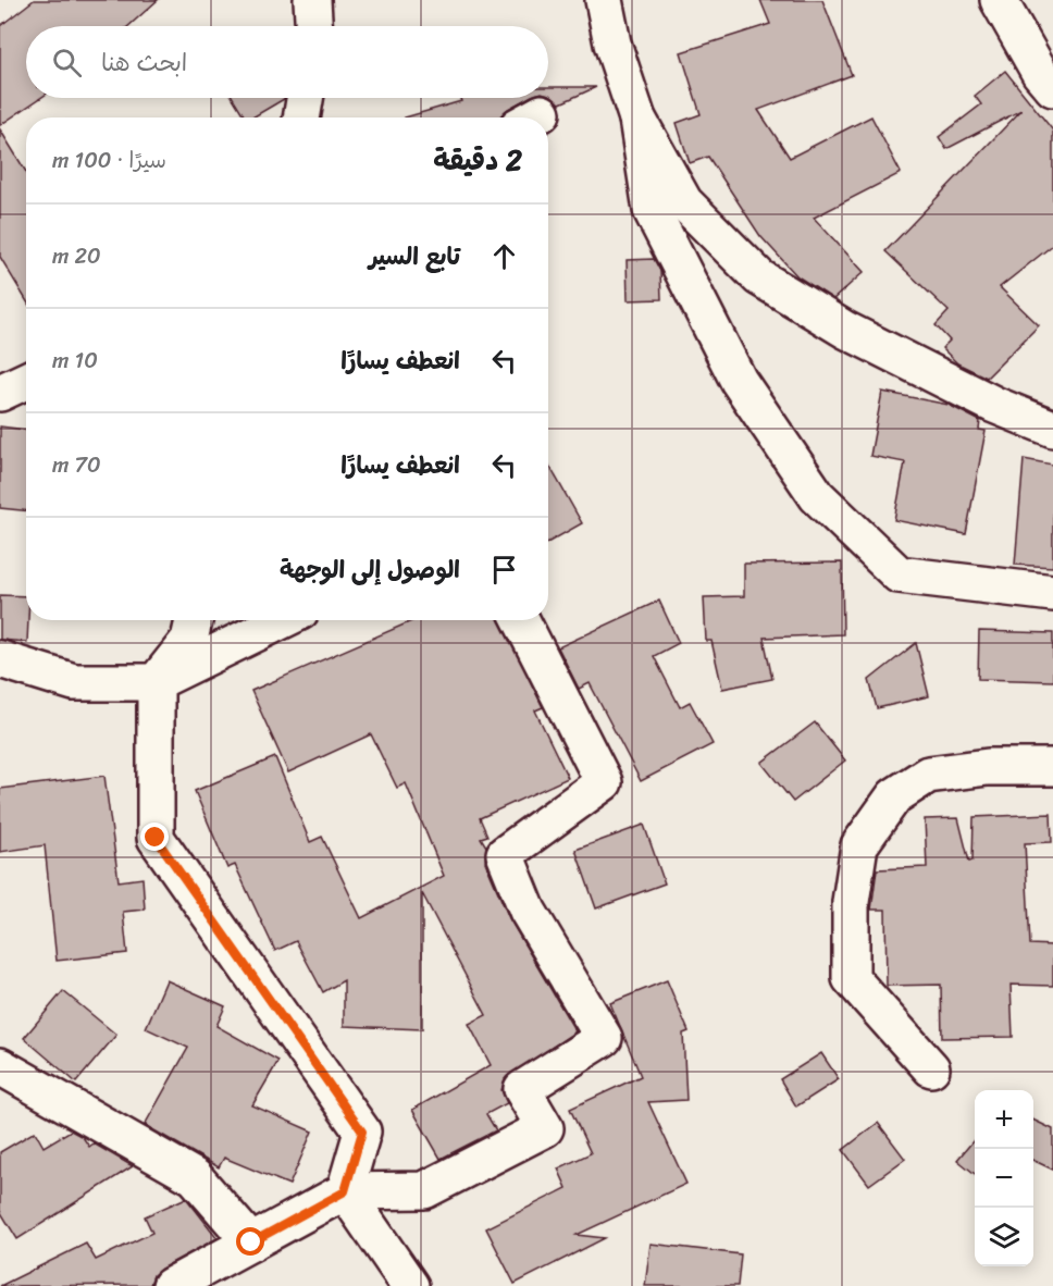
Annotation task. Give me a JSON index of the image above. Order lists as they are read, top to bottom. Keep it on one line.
{"page":{"search":"ابحث هنا","heading":["2 دقيقة","سيرًا · 100 m"],"list":[["تابع السير","20 m"],["انعطف يسارًا","10 m"],["انعطف يسارًا","70 m"],"الوصول إلى الوجهة"],"map_buttons":["+","−"]}}
